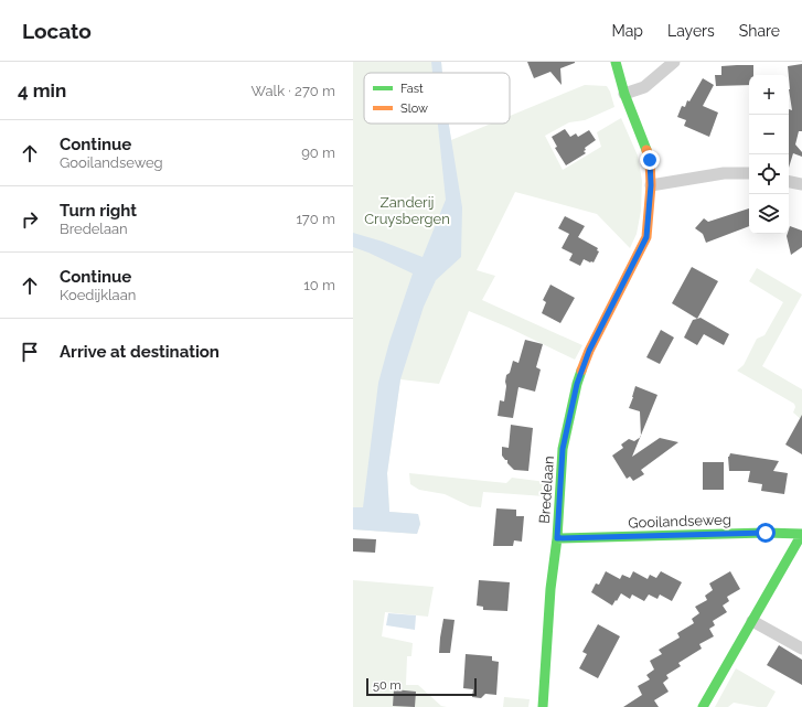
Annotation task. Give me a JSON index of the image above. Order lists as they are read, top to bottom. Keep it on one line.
{"streets":{"main road":["Bredelaan","Gooilandseweg"]},"crossings":[["Bredelaan","Gooilandseweg"]],"parks":["Zanderij Cruysbergen"],"legend":["Fast","Slow"],"scale_bar":"50 m","page":{"header":"Locato","nav":["Map","Layers","Share"],"heading":["4 min","Walk · 270 m"],"map_buttons":["+","−"],"list":[["Continue","Gooilandseweg","90 m"],["Turn right","Bredelaan","170 m"],["Continue","Koedijklaan","10 m"],"Arrive at destination"],"scale":"50 m"}}
